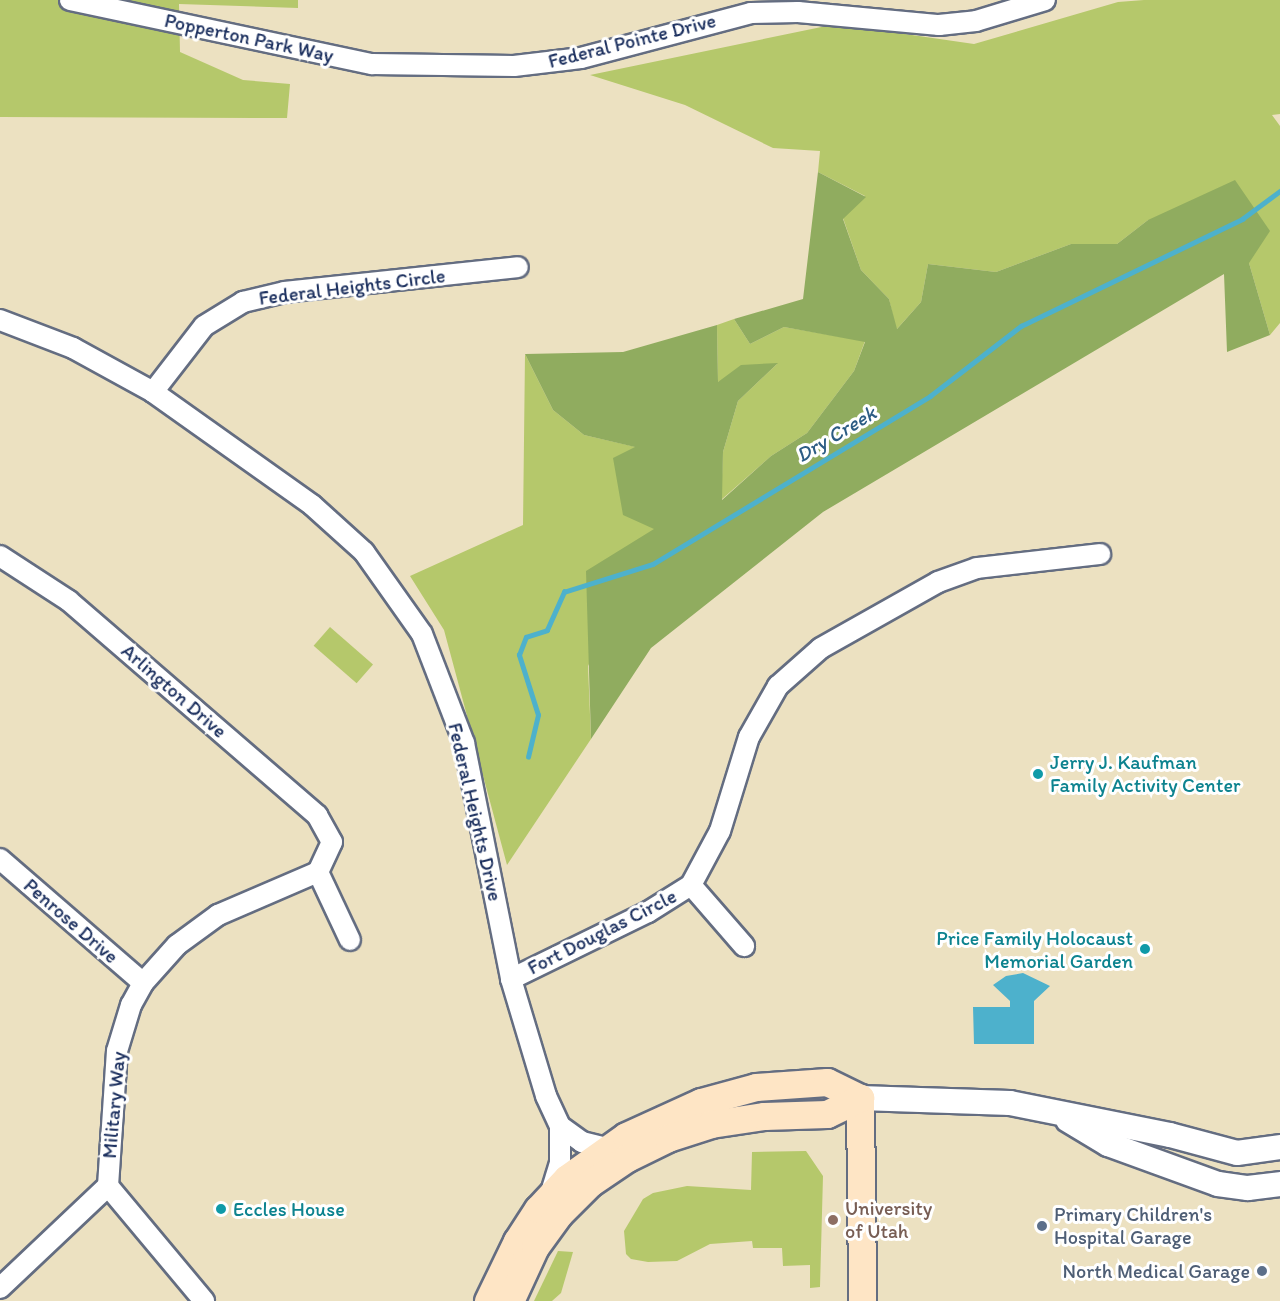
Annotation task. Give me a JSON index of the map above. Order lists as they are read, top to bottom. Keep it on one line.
{"streets":{"street":["Popperton Park Way","Federal Pointe Drive","Federal Heights Circle","Arlington Drive","Federal Heights Drive","Penrose Drive","Fort Douglas Circle","Military Way"]},"crossings":[["Popperton Park Way","Federal Pointe Drive"],["Federal Heights Circle","Federal Heights Drive"],["Arlington Drive","Military Way"],["Federal Heights Drive","Fort Douglas Circle"],["Penrose Drive","Military Way"]],"water":["Dry Creek"],"places":["Jerry J. Kaufman Family Activity Center","Price Family Holocaust Memorial Garden","Eccles House","University of Utah","Primary Children's Hospital Garage","North Medical Garage"]}
